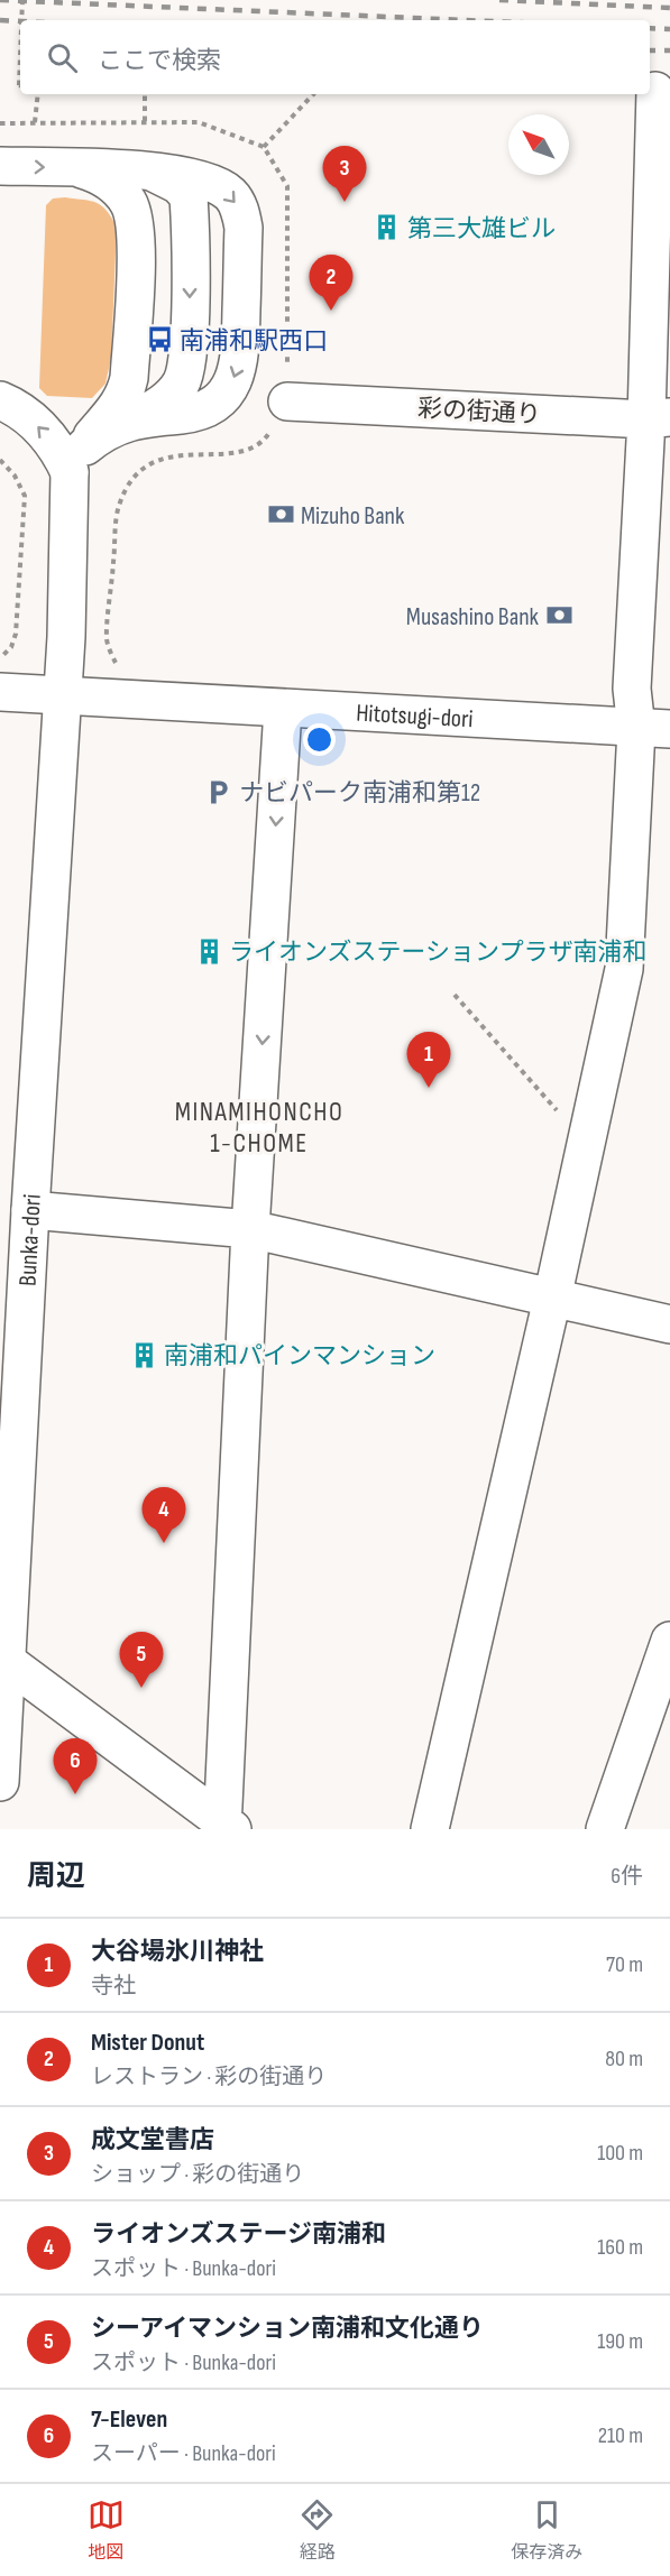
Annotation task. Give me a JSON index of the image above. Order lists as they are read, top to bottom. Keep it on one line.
{"streets":{"street":["彩の街通り","Hitotsugi-dori","Bunka-dori"]},"crossings":[["Hitotsugi-dori","Bunka-dori"]],"districts":["MINAMIHONCHO 1-CHOME"],"places":{"building":["第三大雄ビル","ライオンズステーションプラザ南浦和","南浦和パインマンション"],"bus stop":["南浦和駅西口"],"bank":["Mizuho Bank","Musashino Bank"],"parking":["ナビパーク南浦和第12"]},"north":"top left","page":{"search":"ここで検索","pins":["3","2","1","4","5","6"],"heading":["周辺","6件"],"list":[{"mark":"1","name":"大谷場氷川神社","note":"寺社","value":"70 m"},{"mark":"2","name":"Mister Donut","note":"レストラン · 彩の街通り","value":"80 m"},{"mark":"3","name":"成文堂書店","note":"ショップ · 彩の街通り","value":"100 m"},{"mark":"4","name":"ライオンズステージ南浦和","note":"スポット · Bunka-dori","value":"160 m"},{"mark":"5","name":"シーアイマンション南浦和文化通り","note":"スポット · Bunka-dori","value":"190 m"},{"mark":"6","name":"7-Eleven","note":"スーパー · Bunka-dori","value":"210 m"}],"nav":["地図","経路","保存済み"]}}
